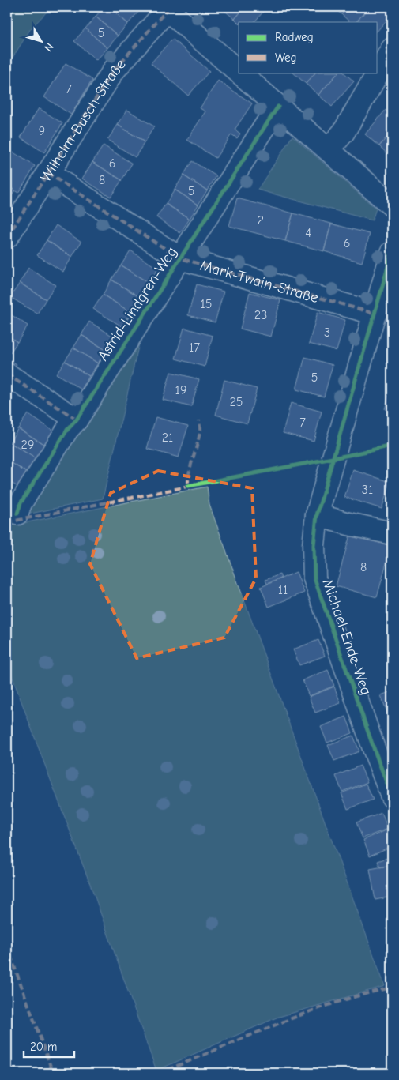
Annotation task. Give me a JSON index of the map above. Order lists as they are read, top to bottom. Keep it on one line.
{"streets":{"street":["Wilhelm-Busch-Straße","Mark-Twain-Straße","Astrid-Lindgren-Weg","Michael-Ende-Weg"]},"crossings":[["Wilhelm-Busch-Straße","Mark-Twain-Straße"],["Mark-Twain-Straße","Astrid-Lindgren-Weg"],["Mark-Twain-Straße","Michael-Ende-Weg"]],"house_numbers":["5","7","9","6","8","5","2","4","6","15","23","3","17","5","19","25","7","21","29","31","8","11"],"legend":["Radweg","Weg"],"scale_bar":"20 m","north":"bottom right"}
